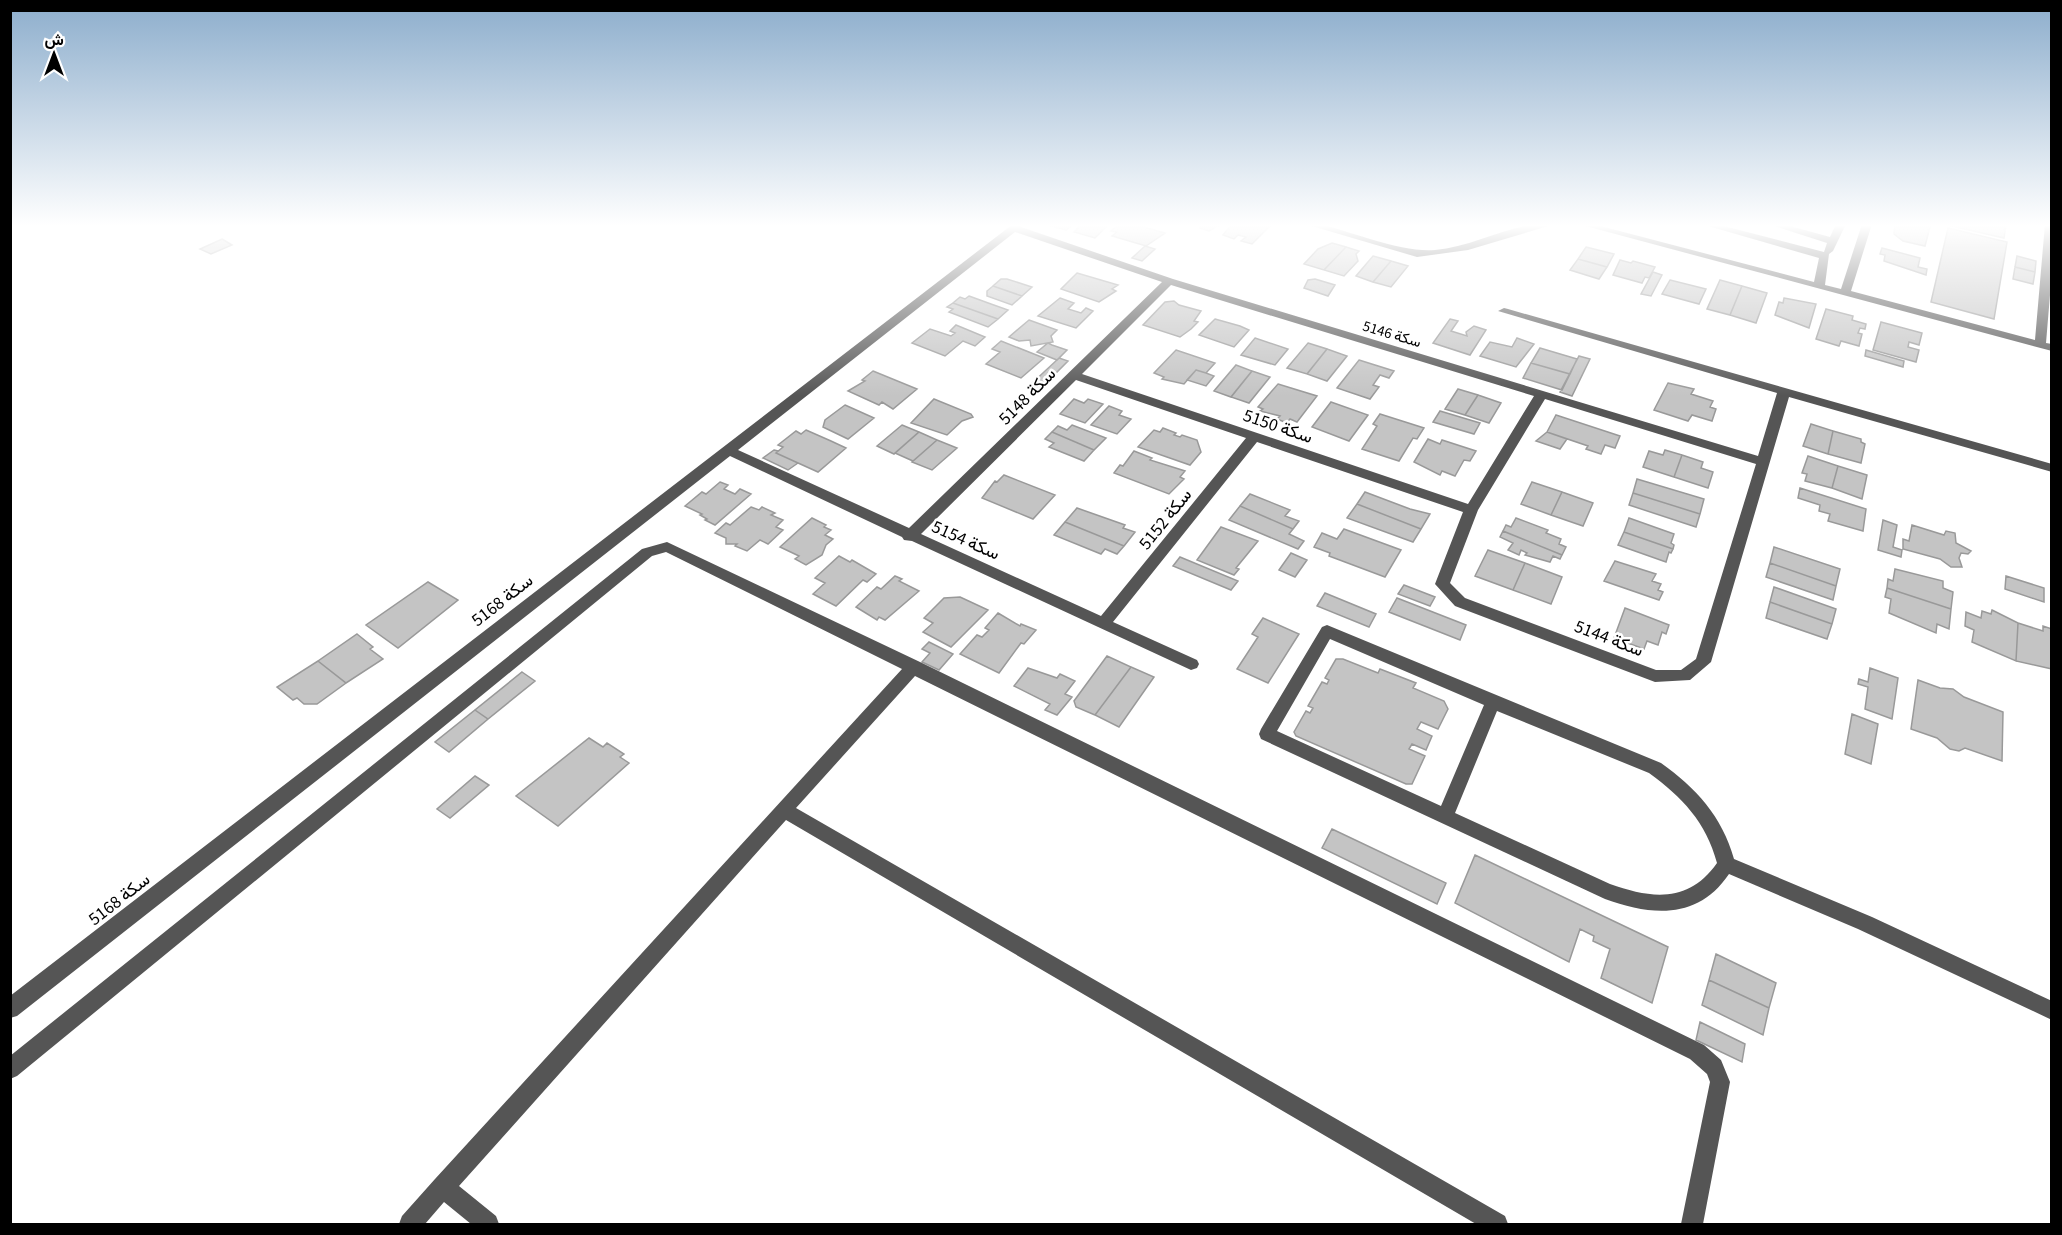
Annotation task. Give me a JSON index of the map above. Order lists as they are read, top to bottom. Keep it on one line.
{"streets":{"street":["سكة 5146","سكة 5148","سكة 5150","سكة 5152","سكة 5154","سكة 5168","سكة 5144"]},"crossings":[["سكة 5146","سكة 5144"],["سكة 5148","سكة 5150"],["سكة 5148","سكة 5154"],["سكة 5150","سكة 5152"],["سكة 5150","سكة 5144"],["سكة 5152","سكة 5154"],["سكة 5154","سكة 5168"]],"north":"top"}
